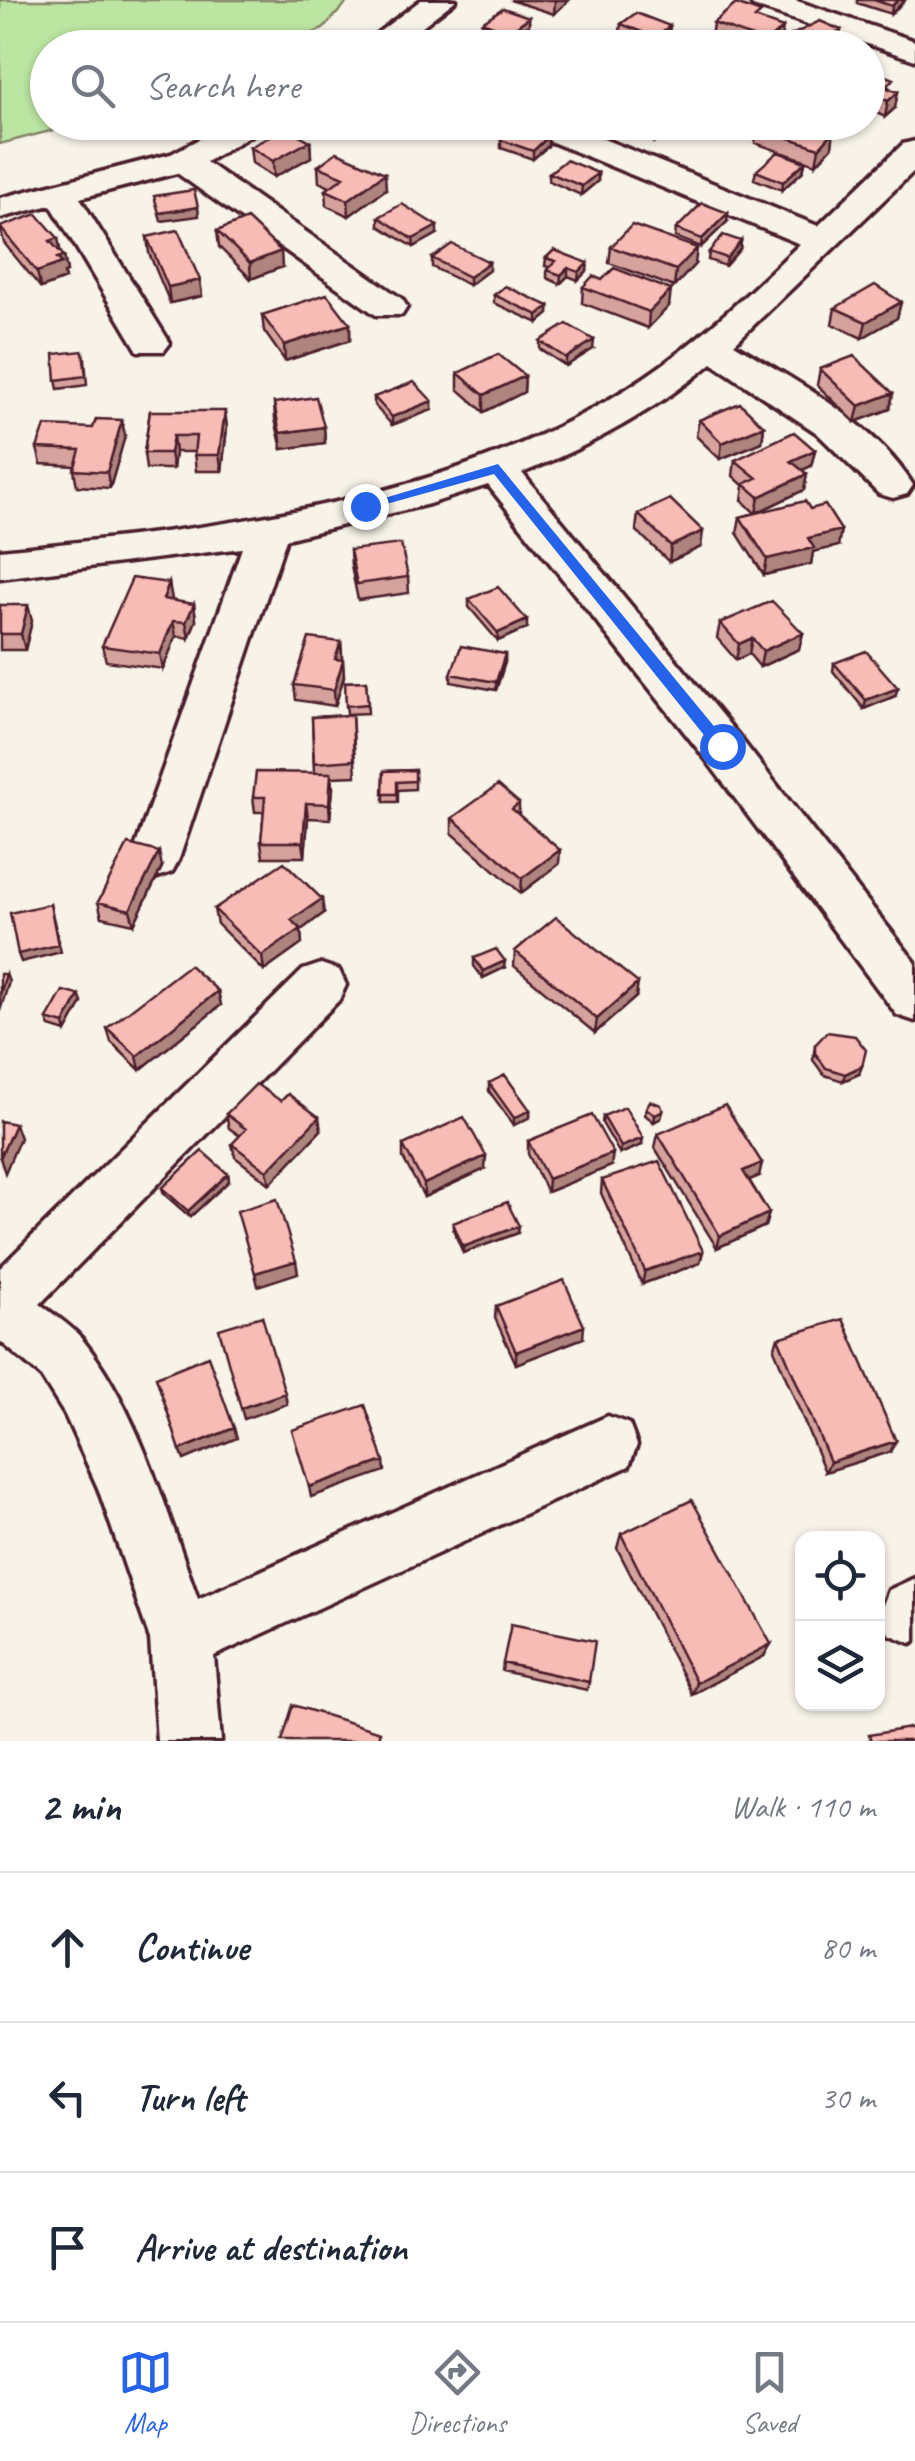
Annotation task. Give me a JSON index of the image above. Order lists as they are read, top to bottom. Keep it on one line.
{"page":{"search":"Search here","heading":["2 min","Walk · 110 m"],"list":[["Continue","80 m"],["Turn left","30 m"],"Arrive at destination"],"nav":["Map","Directions","Saved"]}}
